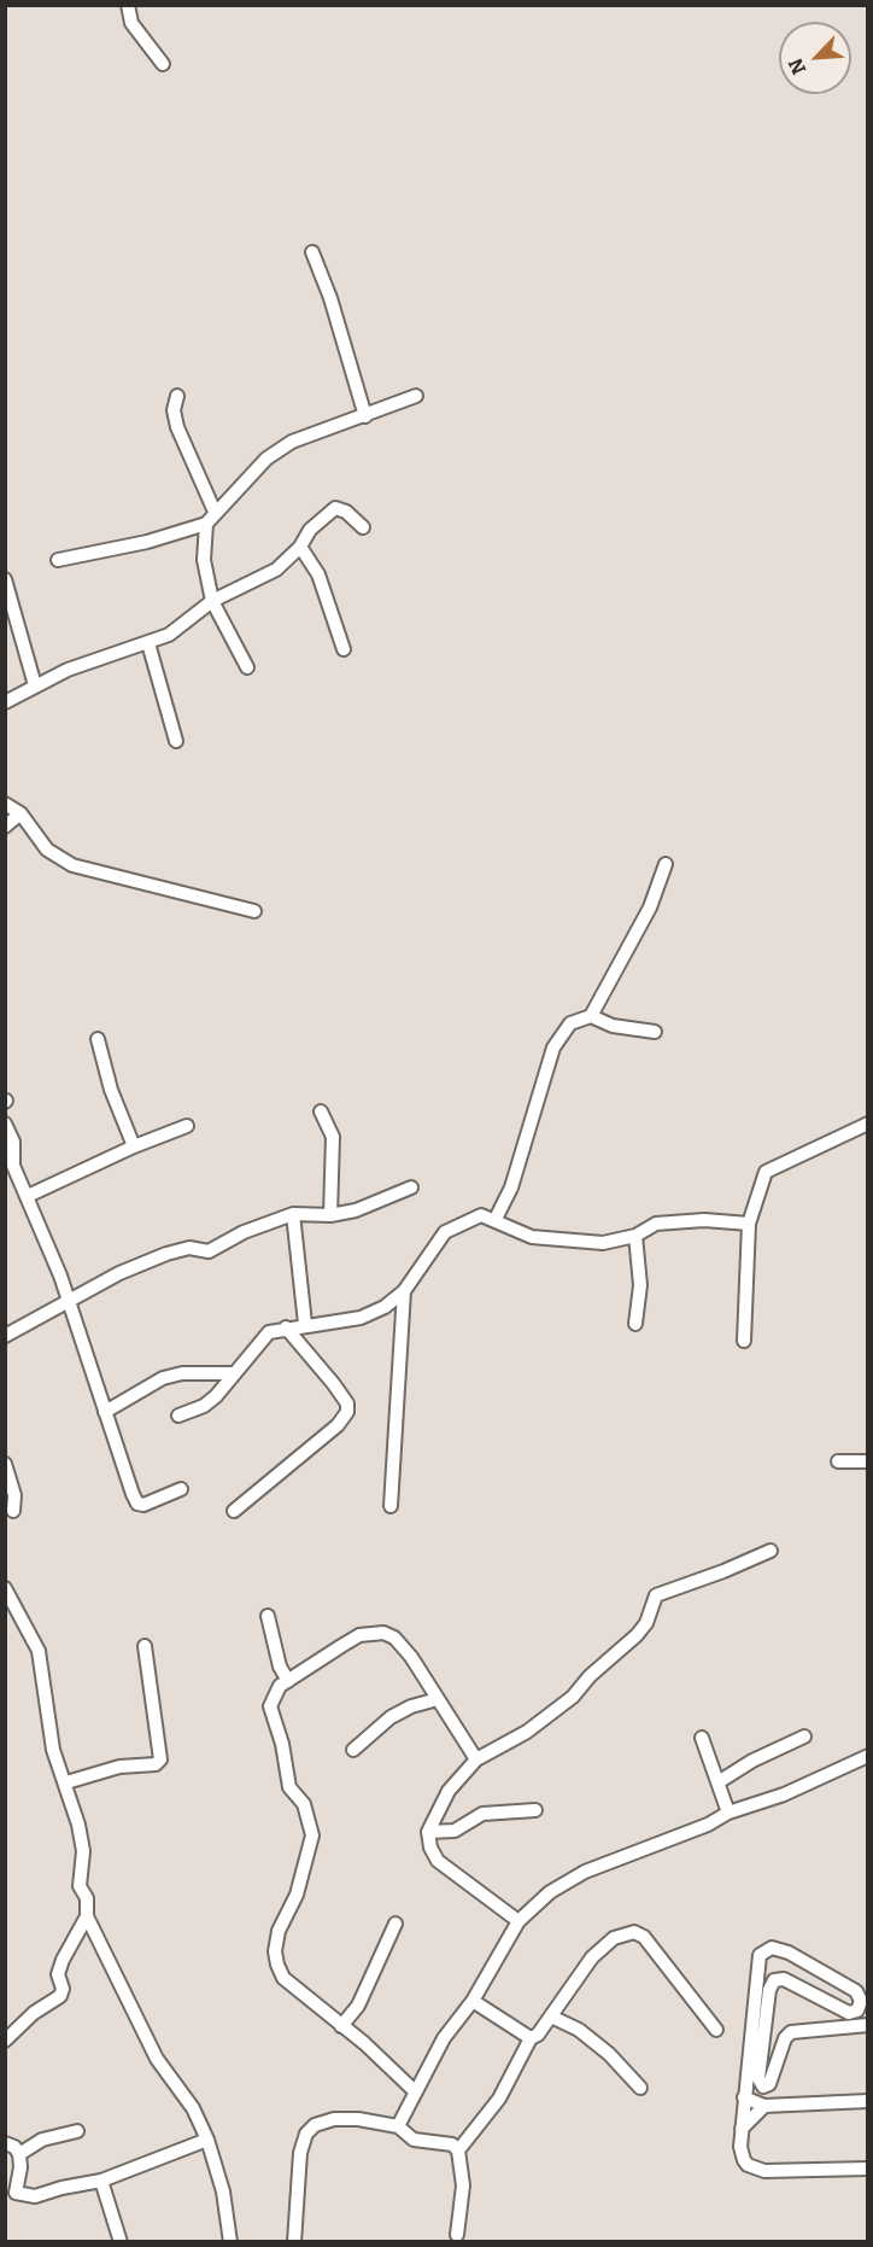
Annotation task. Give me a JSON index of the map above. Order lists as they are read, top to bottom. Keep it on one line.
{"north":"bottom left"}
